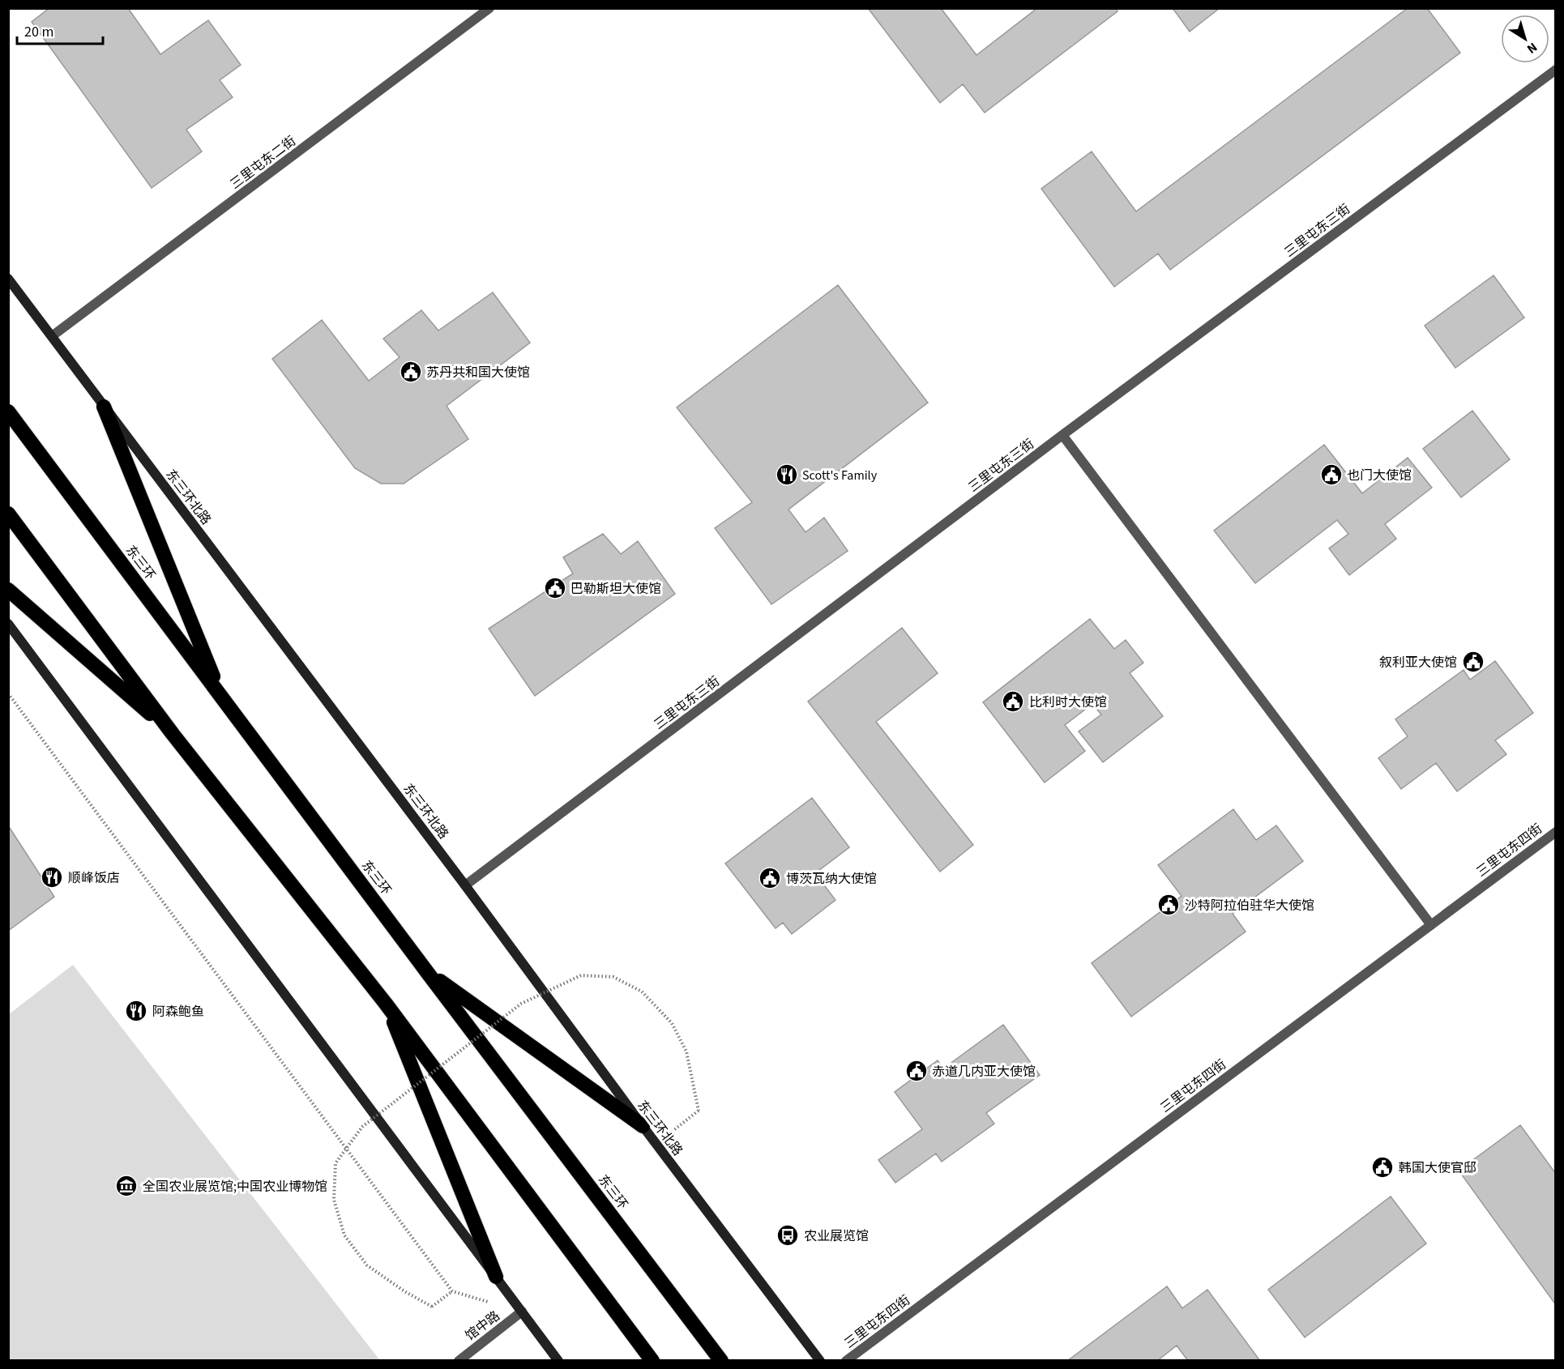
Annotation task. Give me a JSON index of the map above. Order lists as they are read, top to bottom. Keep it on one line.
{"streets":{"highway":["东三环"],"street":["三里屯东二街","三里屯东三街","东三环北路","三里屯东四街","馆中路"]},"crossings":[["三里屯东二街","东三环北路"],["三里屯东三街","东三环北路"]],"places":{"public building":["苏丹共和国大使馆","也门大使馆","巴勒斯坦大使馆","叙利亚大使馆","比利时大使馆","博茨瓦纳大使馆","沙特阿拉伯驻华大使馆","赤道几内亚大使馆","韩国大使官邸"],"restaurant":["Scott's Family","顺峰饭店","阿森鲍鱼"],"museum":["全国农业展览馆;中国农业博物馆"],"bus stop":["农业展览馆"]},"scale_bar":"20 m","north":"bottom right"}
